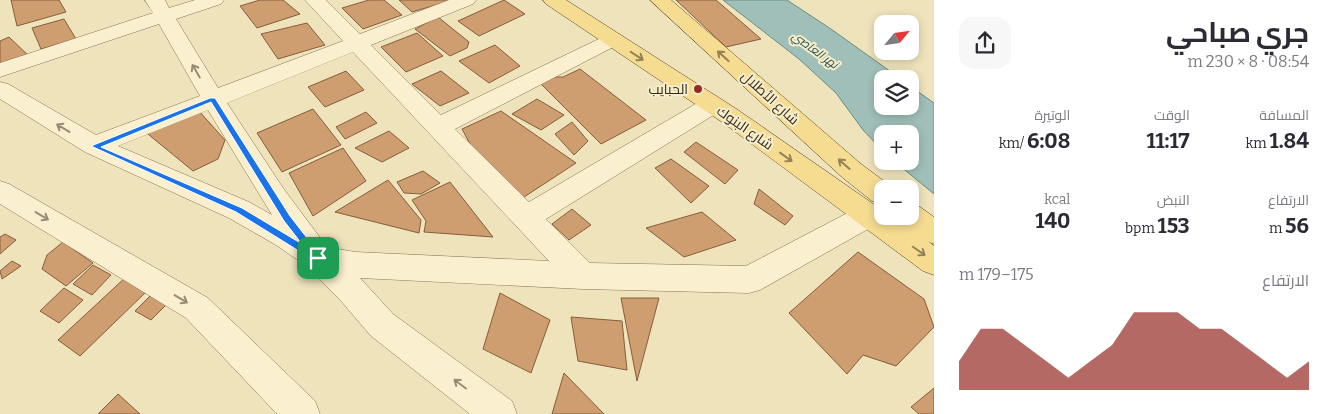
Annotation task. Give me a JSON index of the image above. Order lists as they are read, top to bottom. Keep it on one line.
{"streets":{"main road":["شارع الأطلال","شارع البنوك"]},"one_way":["شارع الأطلال","شارع البنوك"],"water":["نهر العاصي"],"places":["الحبايب"],"north":"top right","page":{"heading":["جري صباحي","08:54 · 8 × 230 m"],"map_buttons":["+","−"],"stats":[["المسافة","1.84 km"],["الوقت","11:17"],["الوتيرة","6:08 /km"],["الارتفاع","56 m"],["النبض","153 bpm"],["kcal","140"]],"chart":["الارتفاع","175–179 m"]}}
